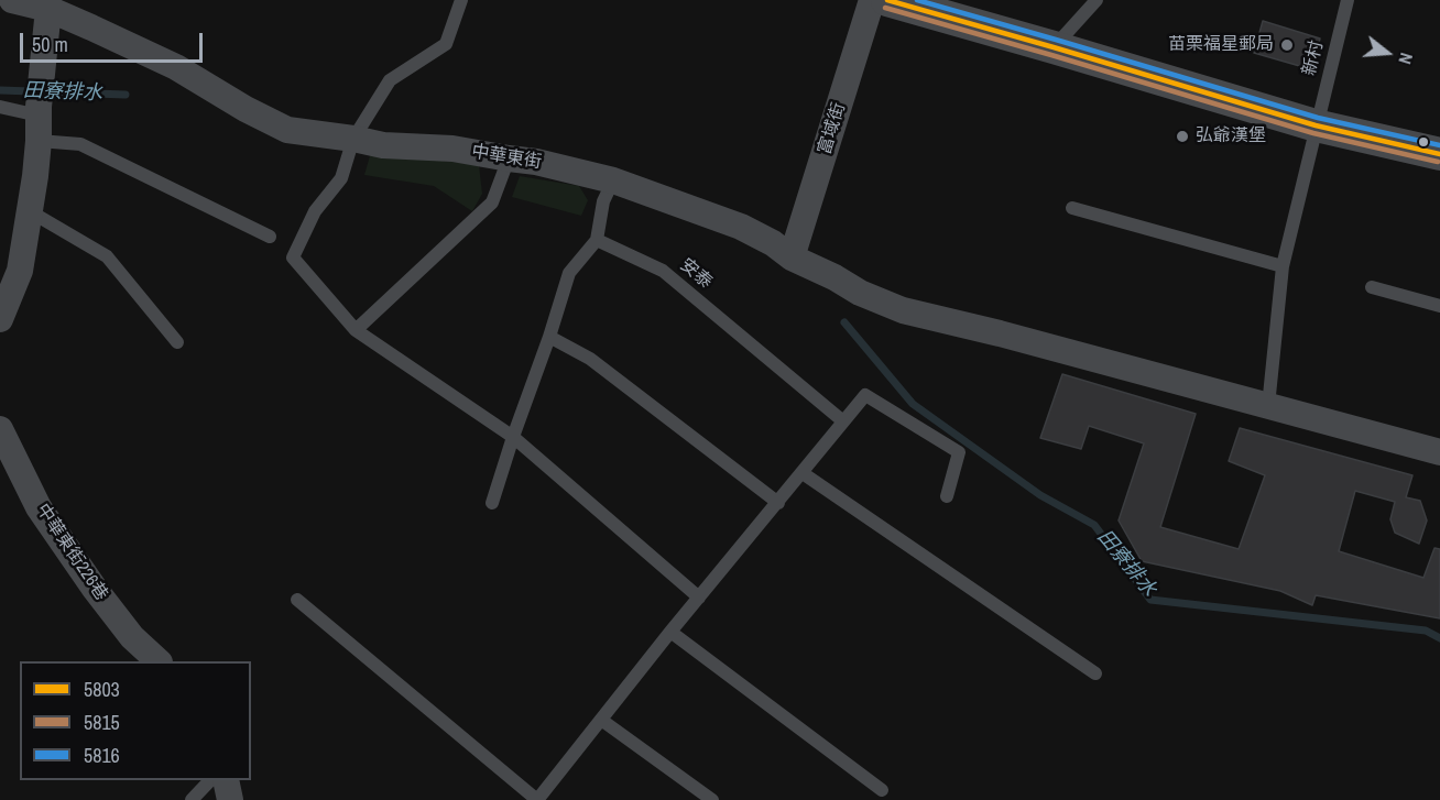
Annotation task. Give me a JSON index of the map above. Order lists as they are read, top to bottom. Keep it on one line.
{"streets":{"street":["富域街","中華東街","中華東街226巷"],"lane":["新村","安泰"]},"crossings":[["新村","中華東街"],["富域街","中華東街"]],"water":["田寮排水"],"places":["苗栗福星郵局","弘爺漢堡"],"lines":["transit line 5803","transit line 5816","transit line 5815"],"legend":["5803","5815","5816"],"scale_bar":"50 m","north":"right"}
